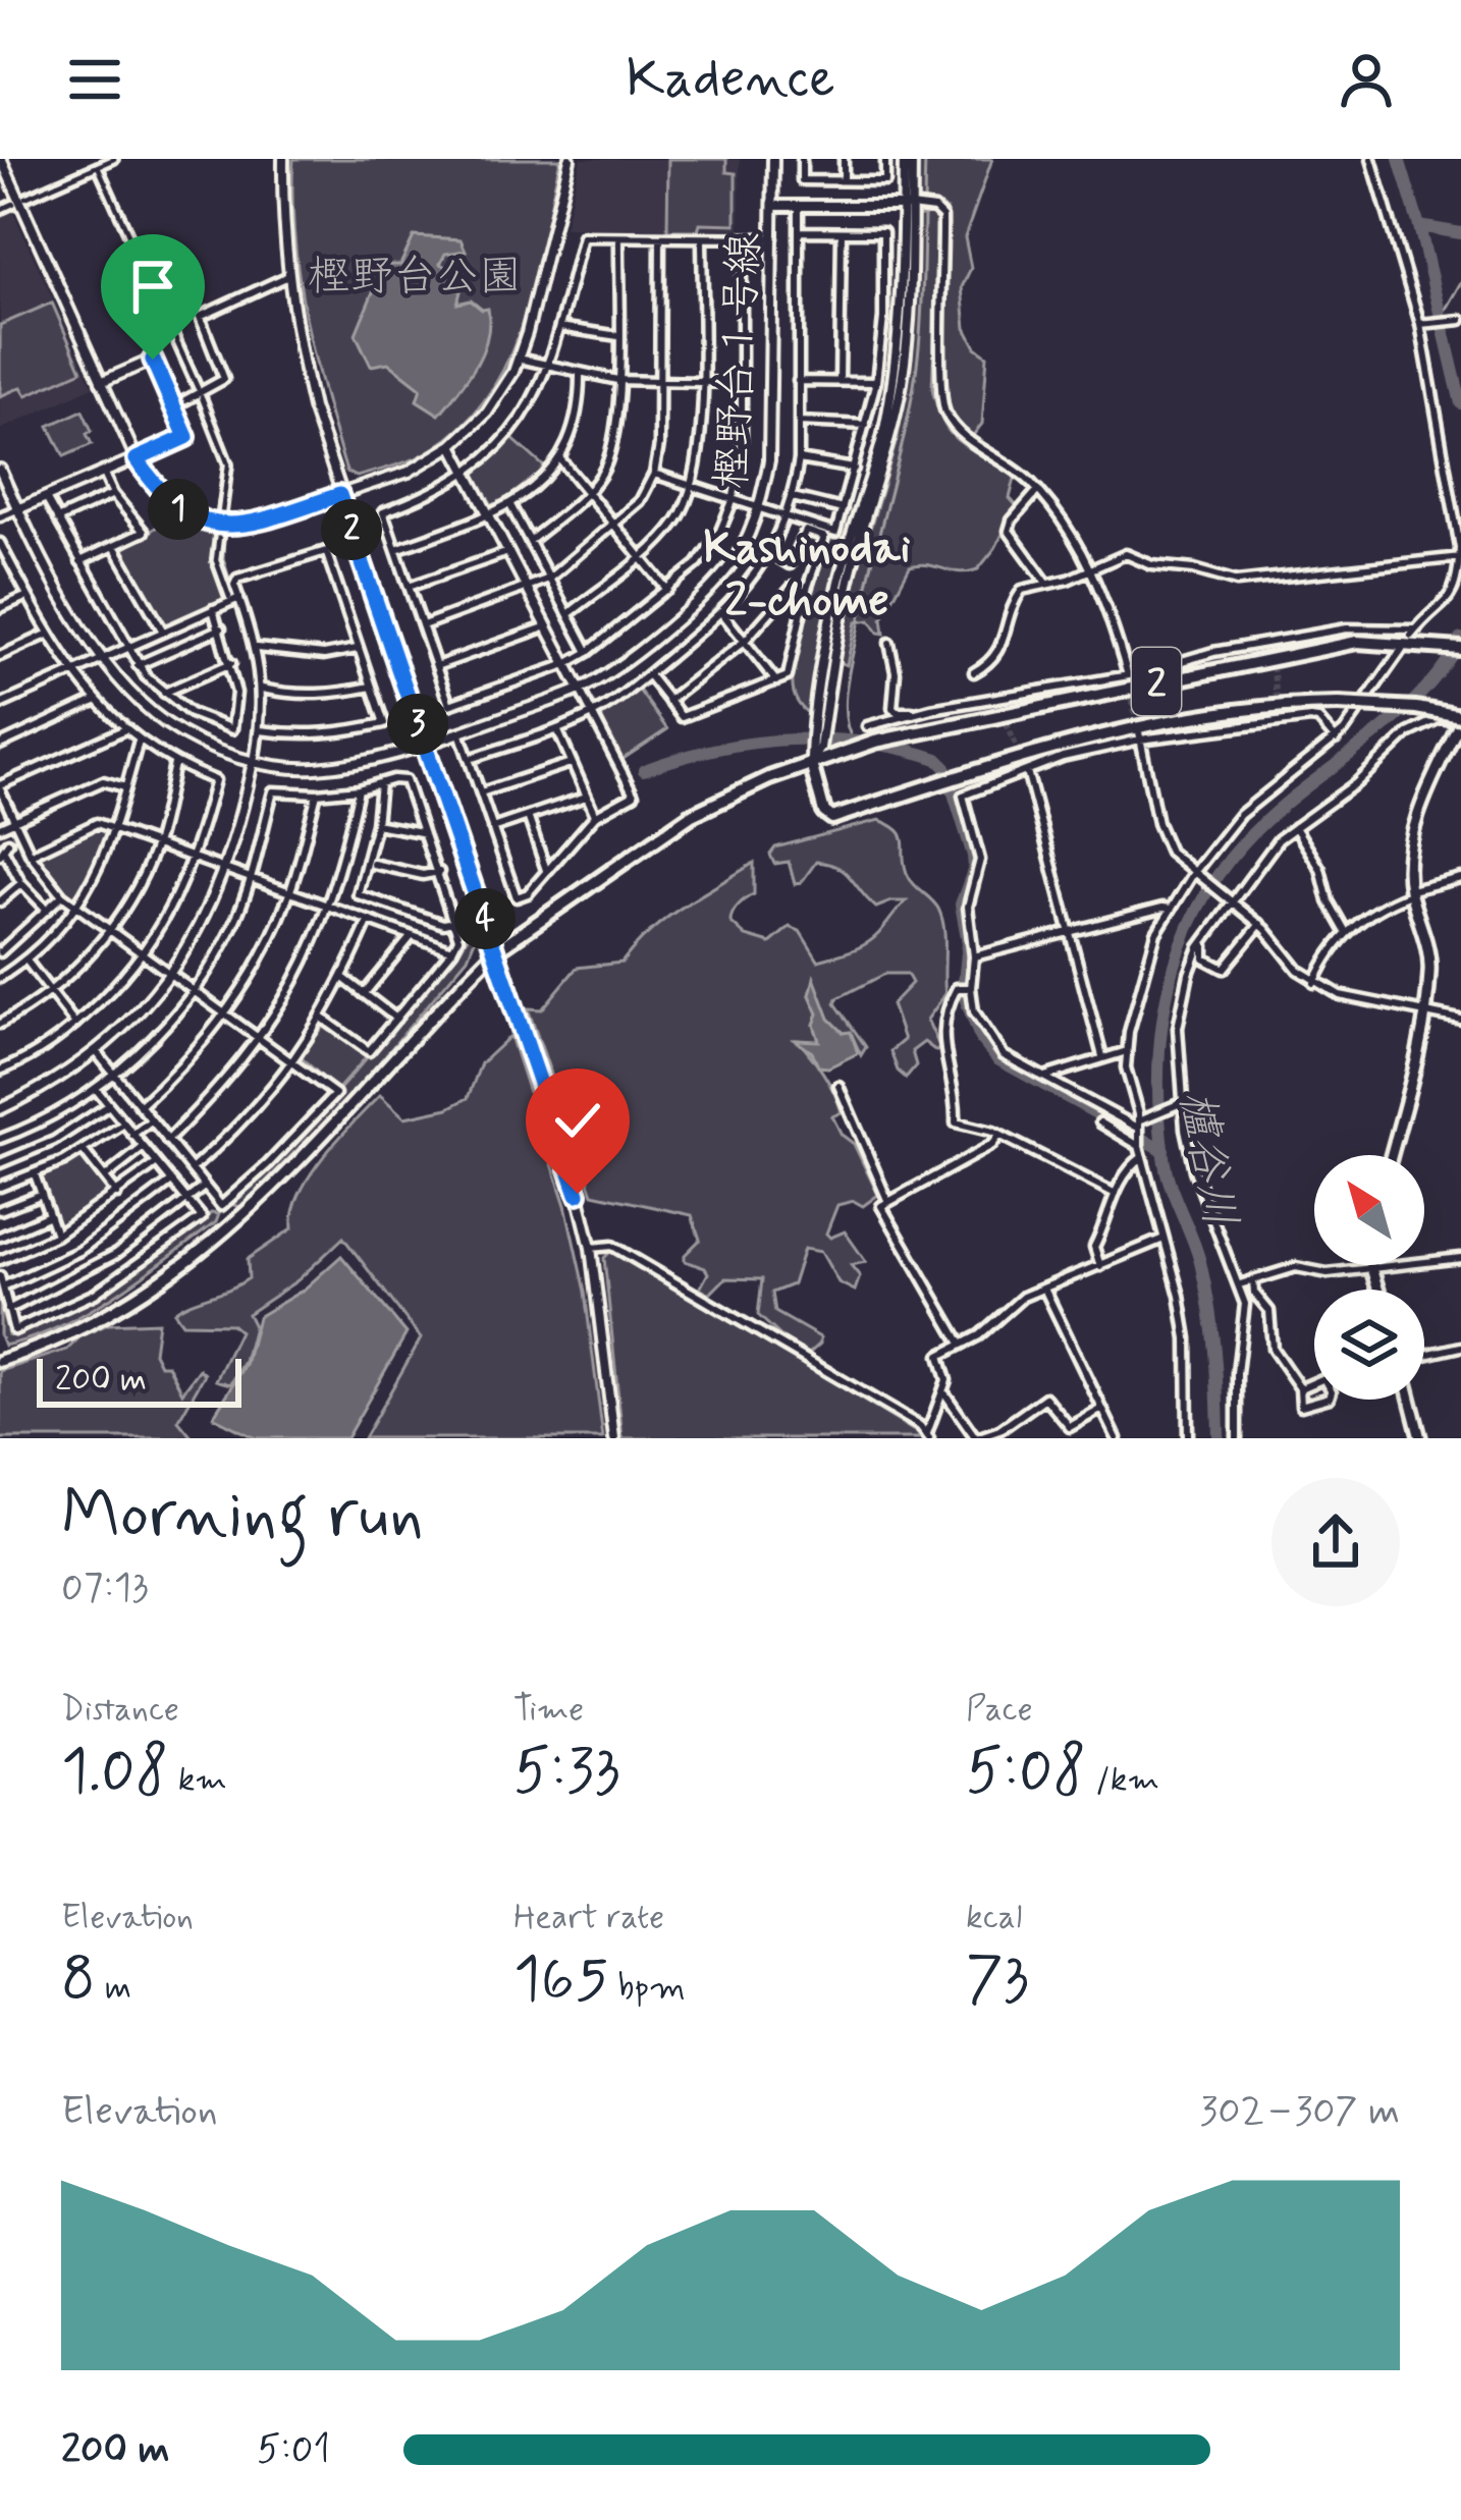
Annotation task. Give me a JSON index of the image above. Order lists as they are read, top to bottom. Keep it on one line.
{"streets":{"highway":["2"],"street":["樫野台１号線"]},"districts":["Kashinodai 2-chome"],"water":["櫨谷川"],"parks":["樫野台公園"],"scale_bar":"200 m","north":"top left","page":{"header":"Kadence","pins":["1","2","3","4"],"scale":"200 m","heading":["Morning run","07:13"],"stats":[["Distance","1.08 km"],["Time","5:33"],["Pace","5:08 /km"],["Elevation","8 m"],["Heart rate","165 bpm"],["kcal","73"]],"chart":["Elevation","302–307 m"],"list":[{"name":"200 m","note":"5:01"}]}}
